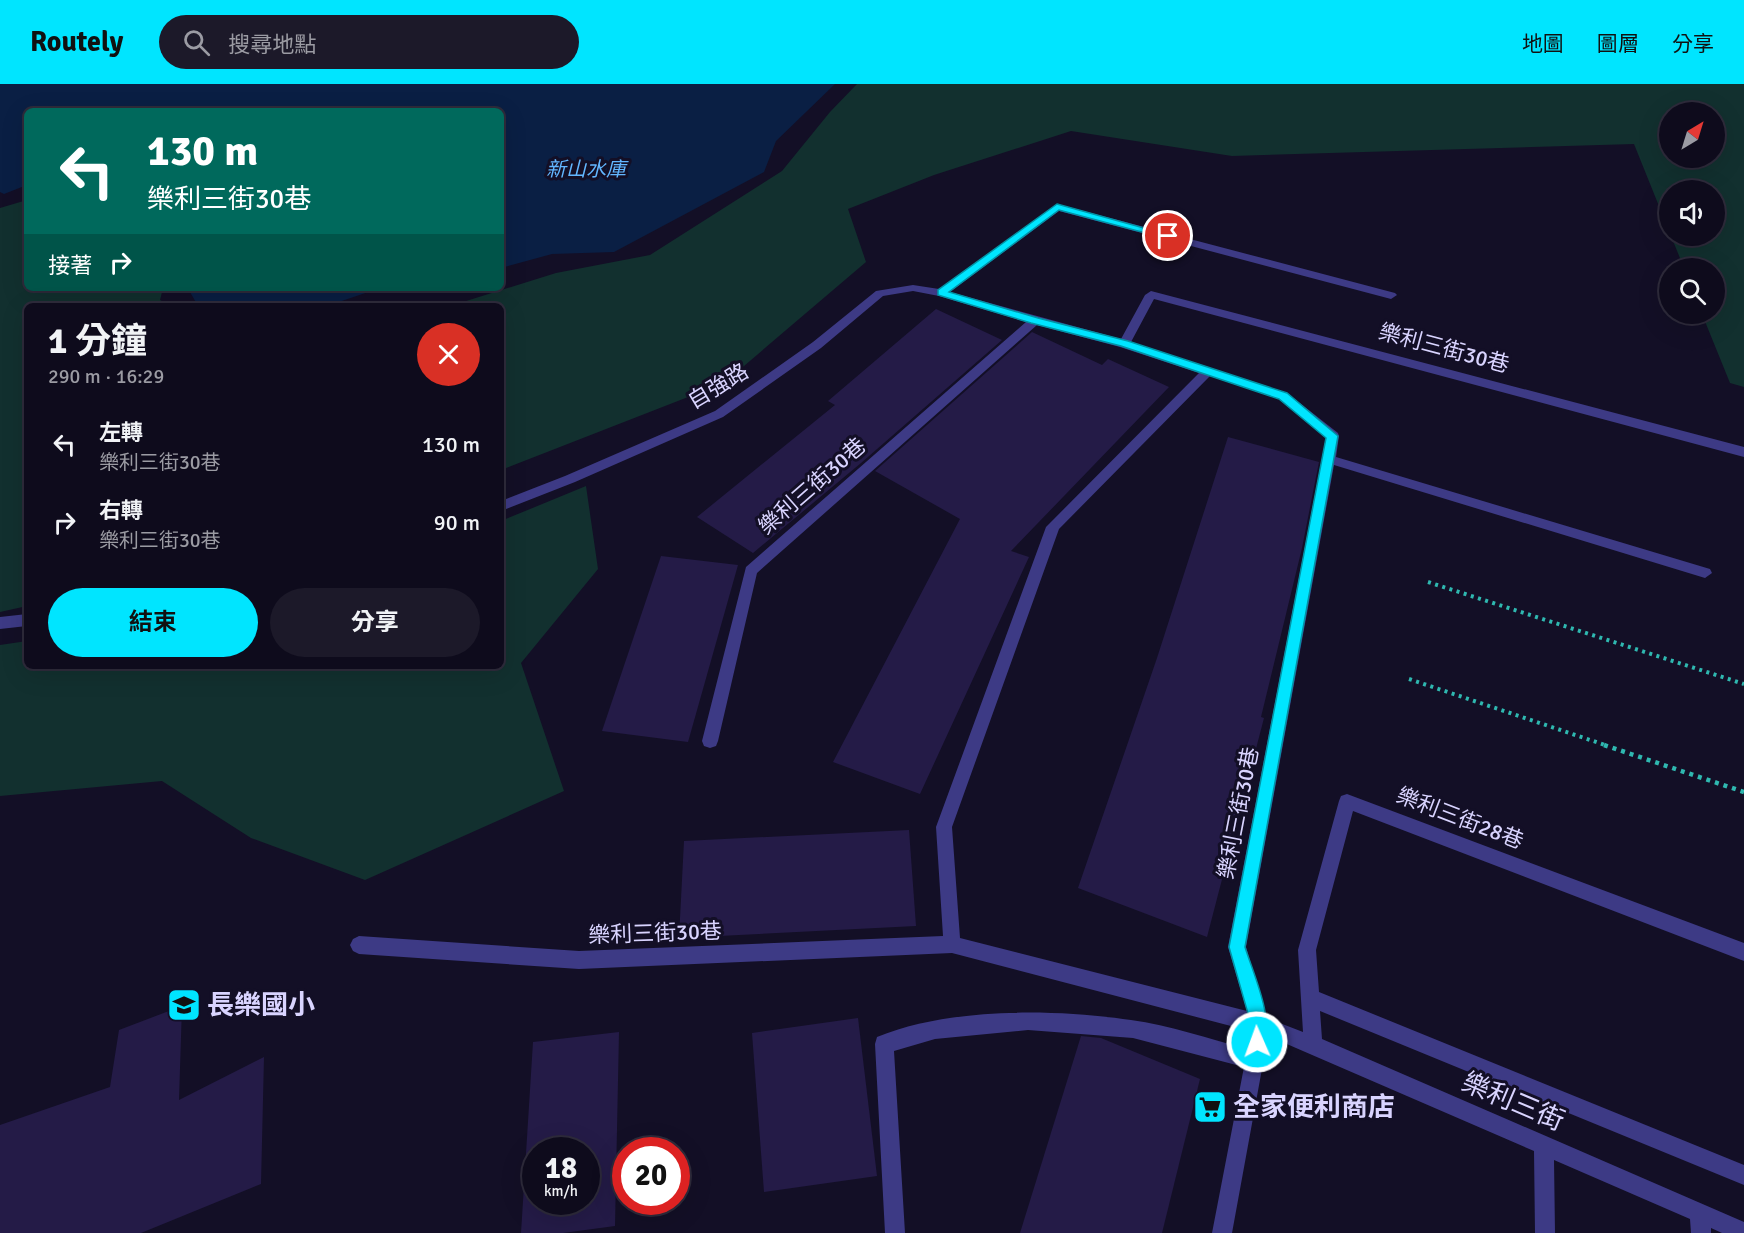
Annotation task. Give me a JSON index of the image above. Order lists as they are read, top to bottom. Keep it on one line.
{"streets":{"street":["樂利三街30巷","自強路","樂利三街28巷","樂利三街"]},"crossings":[["樂利三街30巷","自強路"],["樂利三街30巷","樂利三街"],["樂利三街28巷","樂利三街"]],"water":["新山水庫"],"places":{"school or university":["長樂國小"],"supermarket":["全家便利商店"]},"north":"top right","page":{"header":"Routely","search":"搜尋地點","nav":["地圖","圖層","分享"],"turn":["130 m","樂利三街30巷"],"then":"接著","heading":["1 分鐘","290 m · 16:29"],"list":[{"name":"左轉","note":"樂利三街30巷","value":"130 m"},{"name":"右轉","note":"樂利三街30巷","value":"90 m"}],"buttons":["結束","分享"],"speed":"18 km/h","limit":"20"}}
